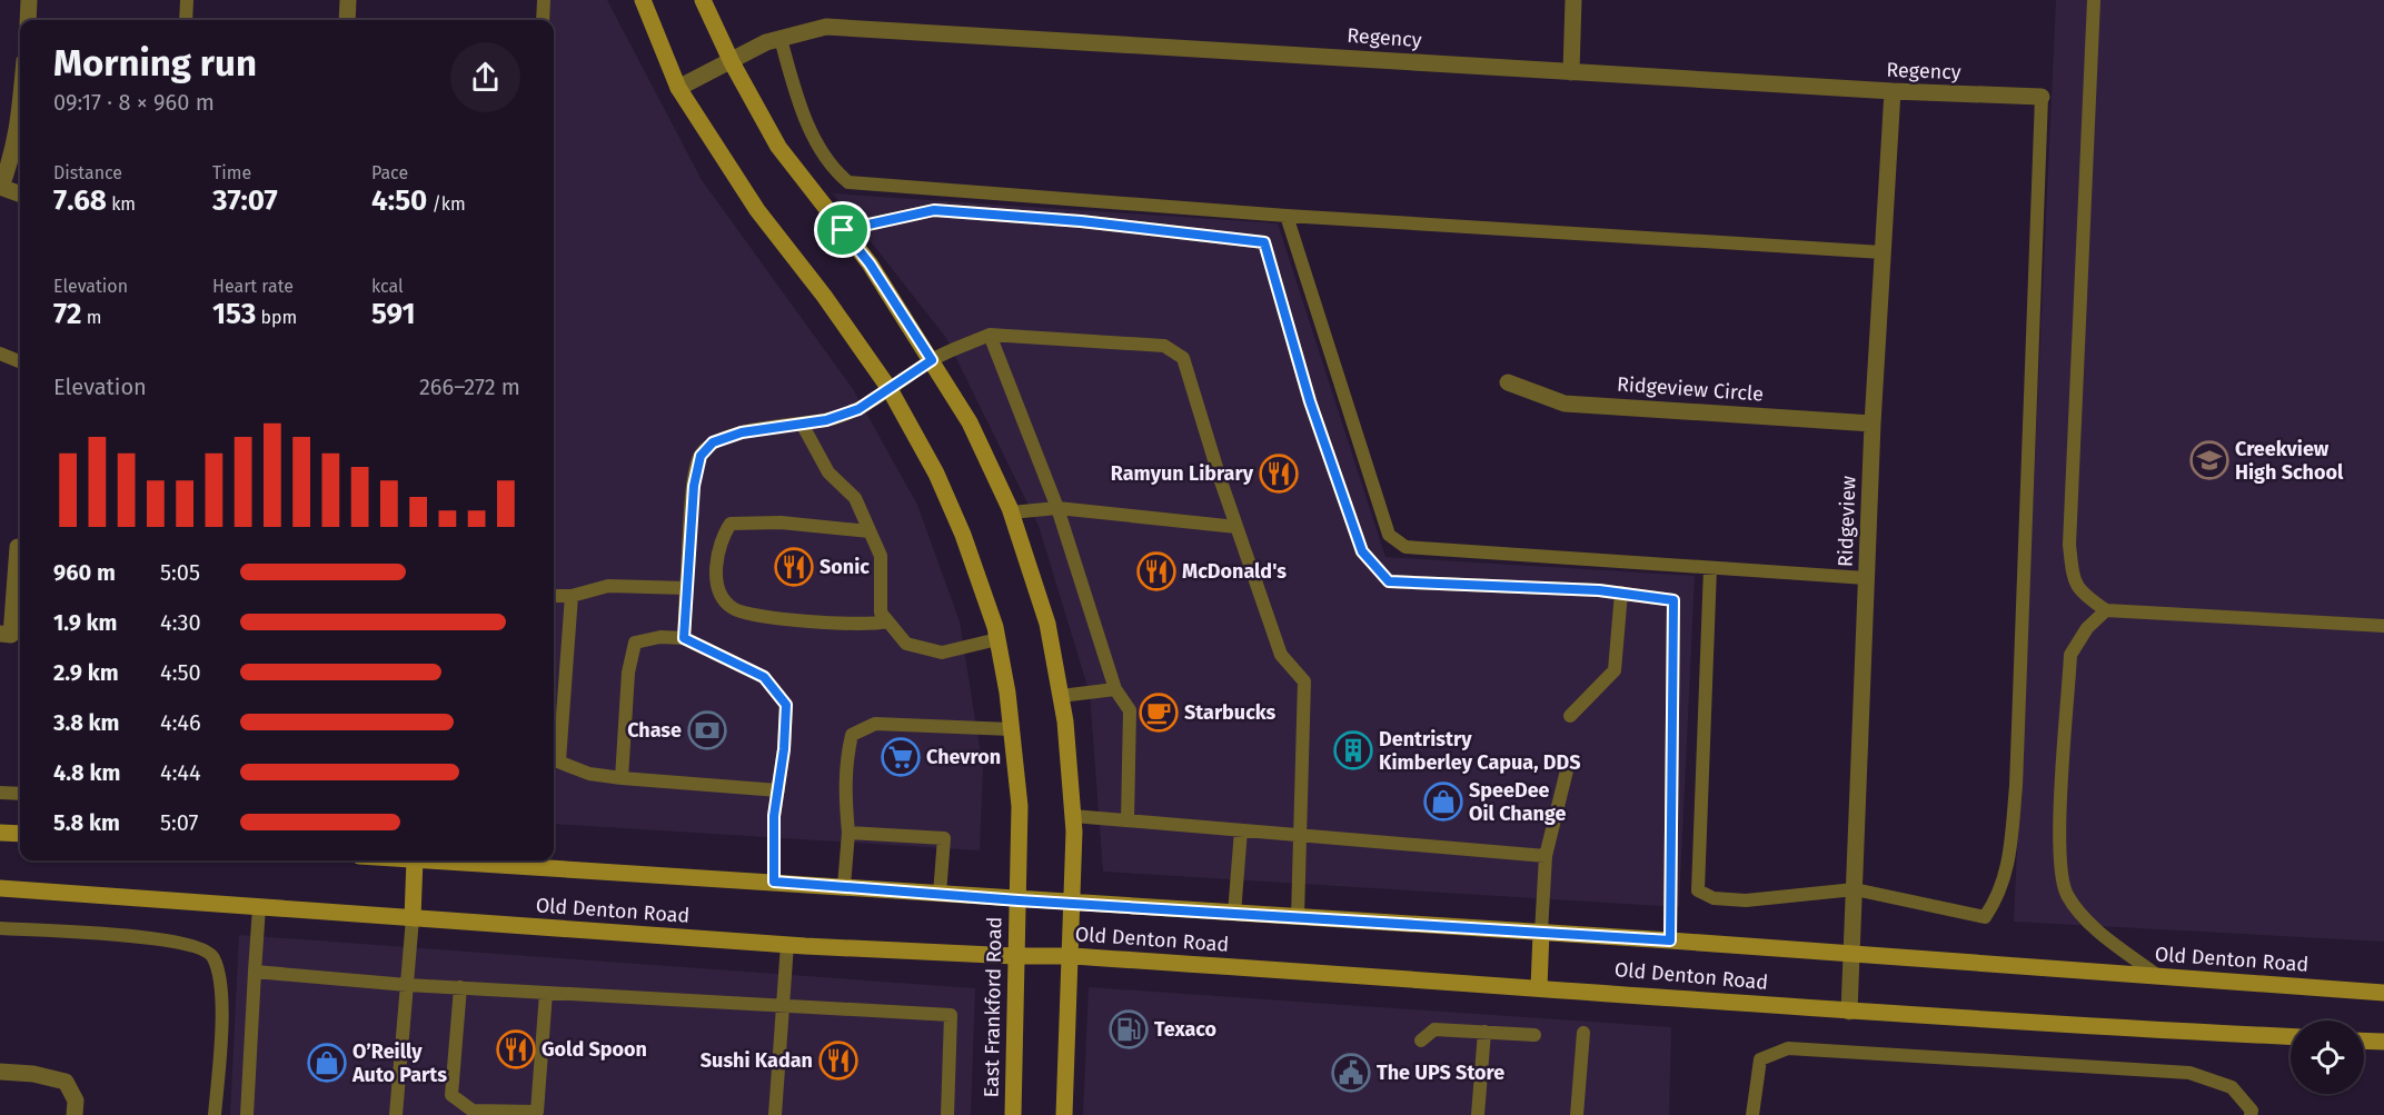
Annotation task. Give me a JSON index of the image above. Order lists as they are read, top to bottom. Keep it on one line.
{"streets":{"main road":["Old Denton Road","East Frankford Road"],"street":["Regency","Ridgeview Circle","Ridgeview"]},"crossings":[["Regency","Ridgeview"],["Regency","East Frankford Road"],["Ridgeview Circle","Ridgeview"],["Ridgeview","Old Denton Road"],["Old Denton Road","East Frankford Road"]],"places":{"school or university":["Creekview High School"],"restaurant":["Ramyun Library","Sonic","McDonald's","Gold Spoon","Sushi Kadan"],"cafe":["Starbucks"],"bank":["Chase"],"building":["Dentristry Kimberley Capua, DDS"],"supermarket":["Chevron"],"shop":["SpeeDee Oil Change","O’Reilly Auto Parts"],"fuel station":["Texaco"],"public building":["The UPS Store"]},"page":{"heading":["Morning run","09:17 · 8 × 960 m"],"stats":[["Distance","7.68 km"],["Time","37:07"],["Pace","4:50 /km"],["Elevation","72 m"],["Heart rate","153 bpm"],["kcal","591"]],"chart":["Elevation","266–272 m"],"list":[{"name":"960 m","note":"5:05"},{"name":"1.9 km","note":"4:30"},{"name":"2.9 km","note":"4:50"},{"name":"3.8 km","note":"4:46"},{"name":"4.8 km","note":"4:44"},{"name":"5.8 km","note":"5:07"}]}}
